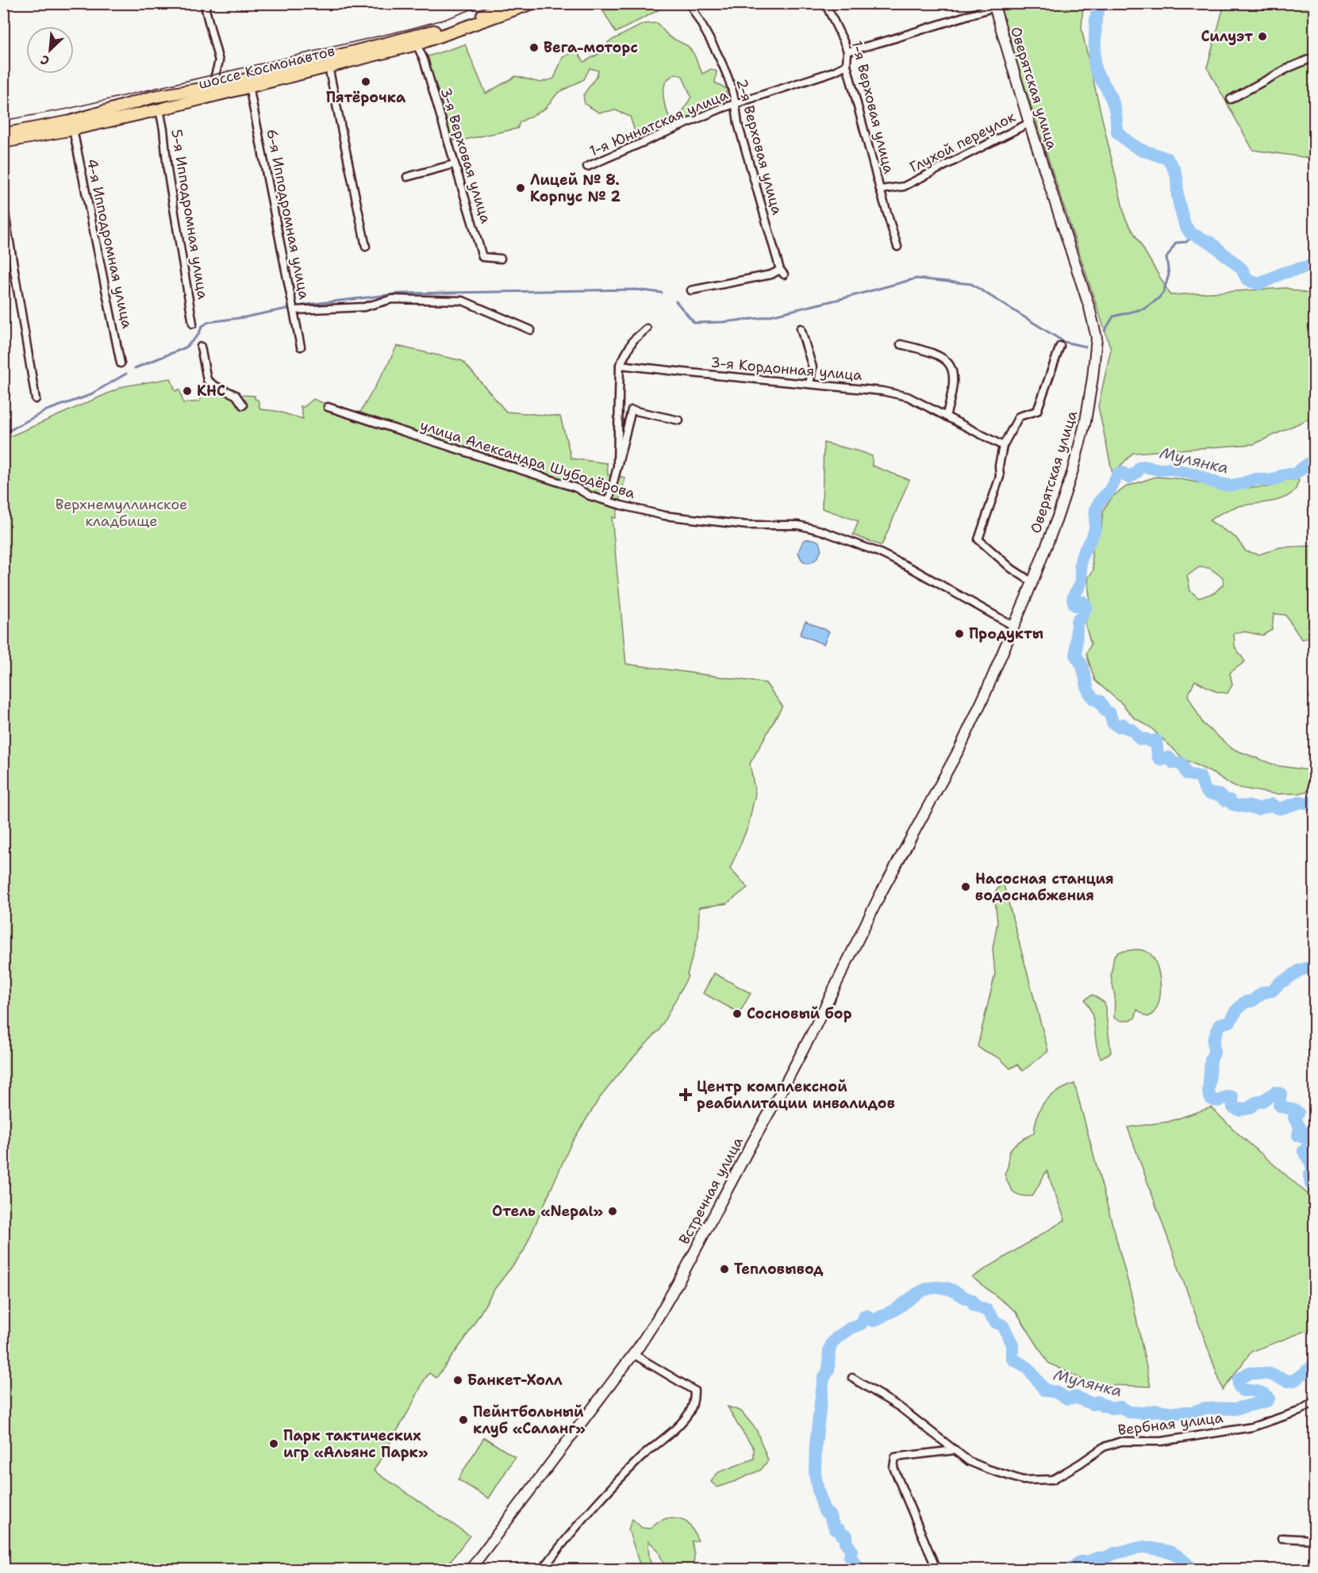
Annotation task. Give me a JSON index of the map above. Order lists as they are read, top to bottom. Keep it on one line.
{"streets":{"main road":["шоссе Космонавтов","Оверятская улица","Встречная улица"],"street":["1-я Верховая улица","1-я Юннатская улица","Глухой переулок","2-я Верховая улица","3-я Верховая улица","5-я Ипподромная улица","6-я Ипподромная улица","4-я Ипподромная улица","3-я Кордонная улица","улица Александра Шубодёрова","Вербная улица"]},"crossings":[["шоссе Космонавтов","3-я Верховая улица"],["шоссе Космонавтов","5-я Ипподромная улица"],["шоссе Космонавтов","6-я Ипподромная улица"],["шоссе Космонавтов","4-я Ипподромная улица"],["Оверятская улица","Глухой переулок"],["Оверятская улица","улица Александра Шубодёрова"],["Оверятская улица","Встречная улица"],["1-я Верховая улица","1-я Юннатская улица"],["1-я Верховая улица","Глухой переулок"],["1-я Юннатская улица","2-я Верховая улица"]],"water":["Мулянка"],"parks":["Верхнемуллинское кладбище"],"places":{"other":["Силуэт","Вега-моторс","Пятёрочка","Лицей № 8. Корпус № 2","КНС","Пpoдукты","Насосная станция водоснабжения","Сосновый бор","Отель «Nepal»","Тепловывод","Банкет-Холл","Пейнтбольный клуб «Саланг»","Парк тактических игр «Альянс Парк»"],"health":["Центр комплексной реабилитации инвалидов"]},"north":"bottom left"}
